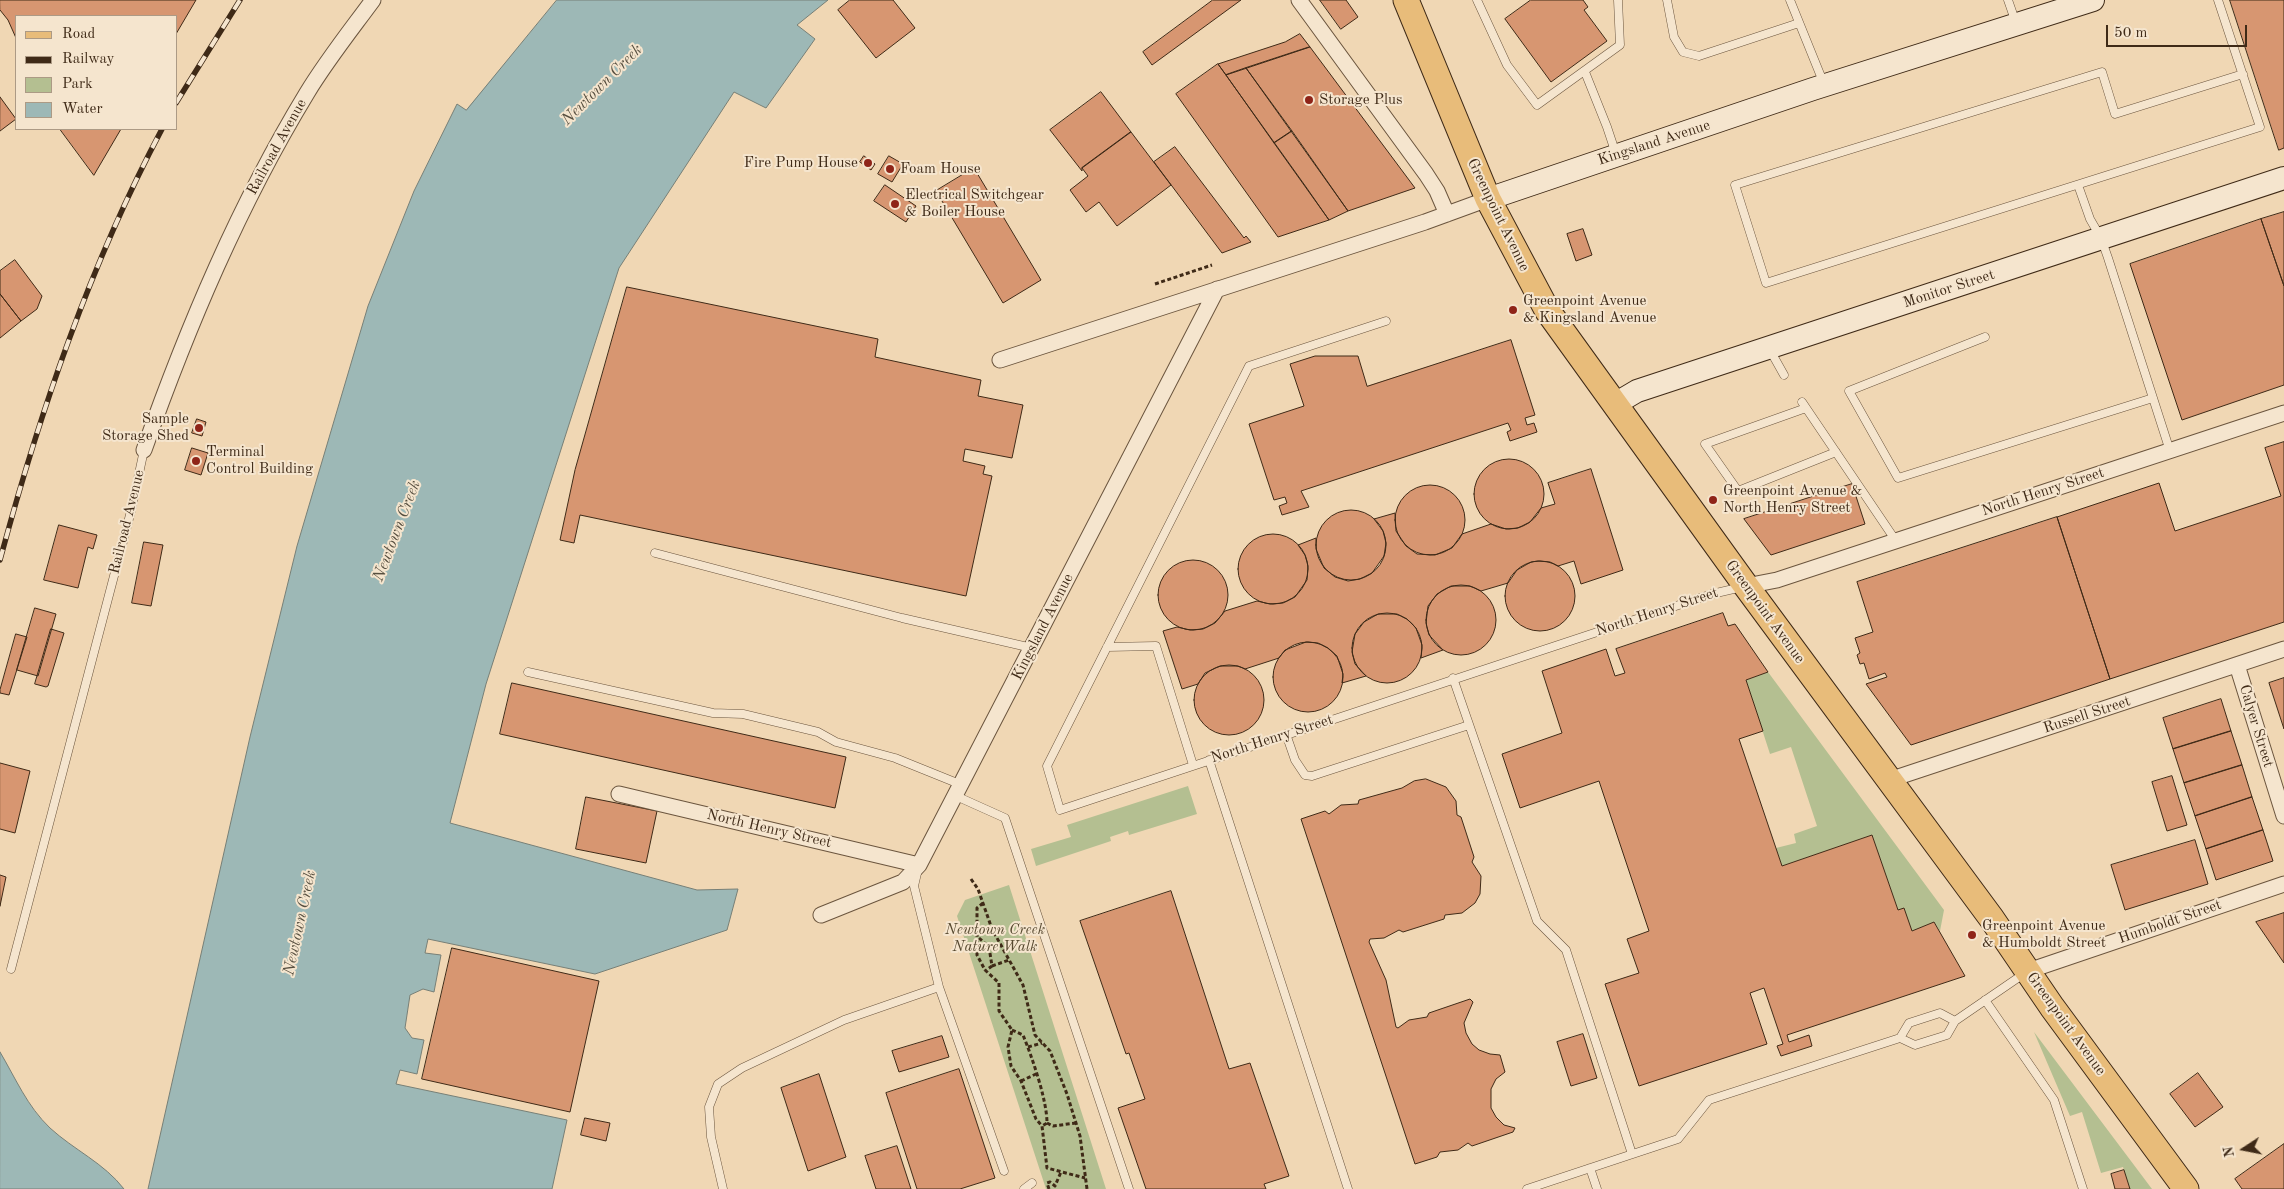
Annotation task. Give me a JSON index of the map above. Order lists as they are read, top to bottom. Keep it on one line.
{"streets":{"main road":["Kingsland Avenue","Greenpoint Avenue","Monitor Street"],"street":["Railroad Avenue","North Henry Street","Russell Street","Calyer Street","Humboldt Street"]},"crossings":[["Kingsland Avenue","Greenpoint Avenue"],["Kingsland Avenue","North Henry Street"],["Greenpoint Avenue","Monitor Street"],["Greenpoint Avenue","North Henry Street"],["Greenpoint Avenue","Russell Street"],["Greenpoint Avenue","Humboldt Street"],["Russell Street","Calyer Street"]],"water":["Newtown Creek"],"parks":["Newtown Creek Nature Walk"],"places":["Storage Plus","Fire Pump House","Foam House","Electrical Switchgear & Boiler House","Greenpoint Avenue & Kingsland Avenue","Sample Storage Shed","Terminal Control Building","Greenpoint Avenue & North Henry Street","Greenpoint Avenue & Humboldt Street"],"legend":["Road","Railway","Park","Water"],"scale_bar":"50 m","north":"left"}
